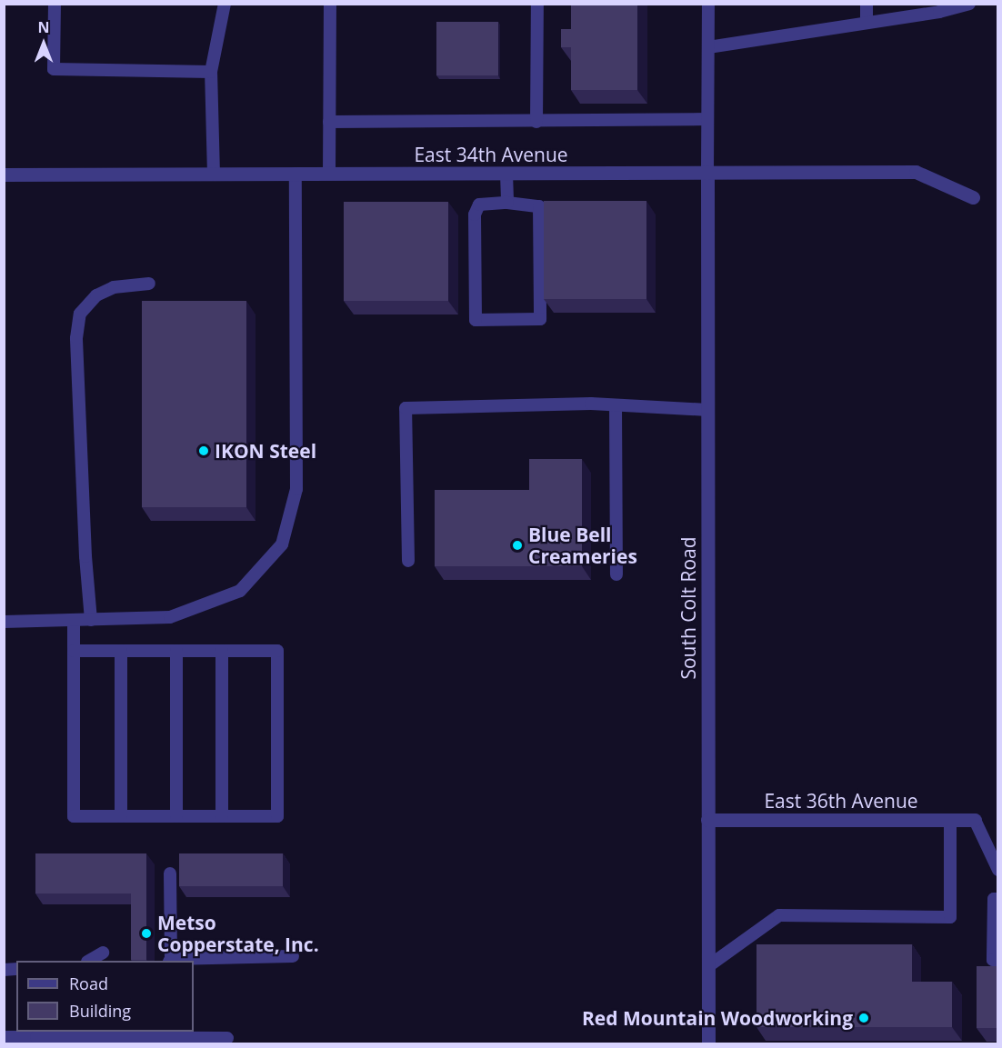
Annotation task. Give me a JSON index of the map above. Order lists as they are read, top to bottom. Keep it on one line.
{"streets":{"street":["East 34th Avenue","South Colt Road","East 36th Avenue"]},"crossings":[["East 34th Avenue","South Colt Road"],["South Colt Road","East 36th Avenue"]],"places":["IKON Steel","Blue Bell Creameries","Metso Copperstate, Inc.","Red Mountain Woodworking"],"legend":["Road","Building"],"north":"top"}
